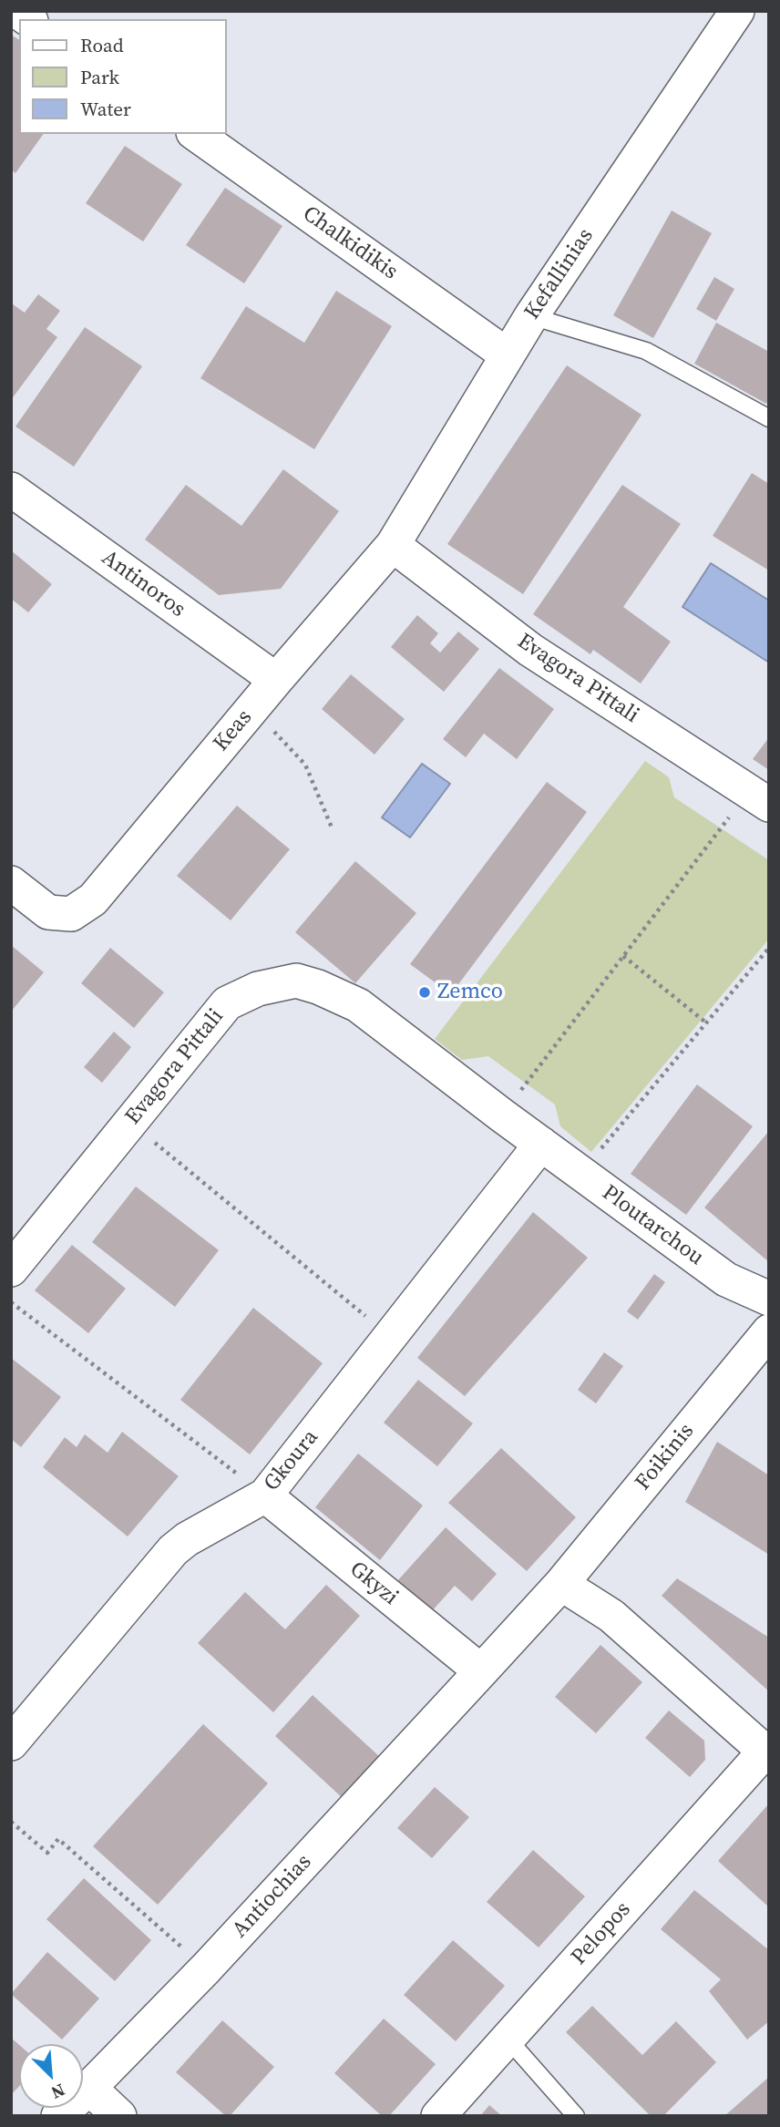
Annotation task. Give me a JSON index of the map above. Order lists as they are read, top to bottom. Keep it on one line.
{"streets":{"street":["Chalkidikis","Kefallinias","Antinoros","Evagora Pittali","Keas","Ploutarchou","Foikinis","Gkoura","Gkyzi","Antiochias","Pelopos"]},"crossings":[["Chalkidikis","Kefallinias"],["Kefallinias","Evagora Pittali"],["Kefallinias","Keas"],["Antinoros","Keas"],["Evagora Pittali","Keas"],["Evagora Pittali","Ploutarchou"],["Evagora Pittali","Gkoura"],["Ploutarchou","Gkoura"],["Foikinis","Gkyzi"],["Foikinis","Antiochias"],["Gkoura","Gkyzi"],["Gkyzi","Antiochias"]],"places":["Zemco"],"legend":["Road","Park","Water"],"north":"bottom right"}
